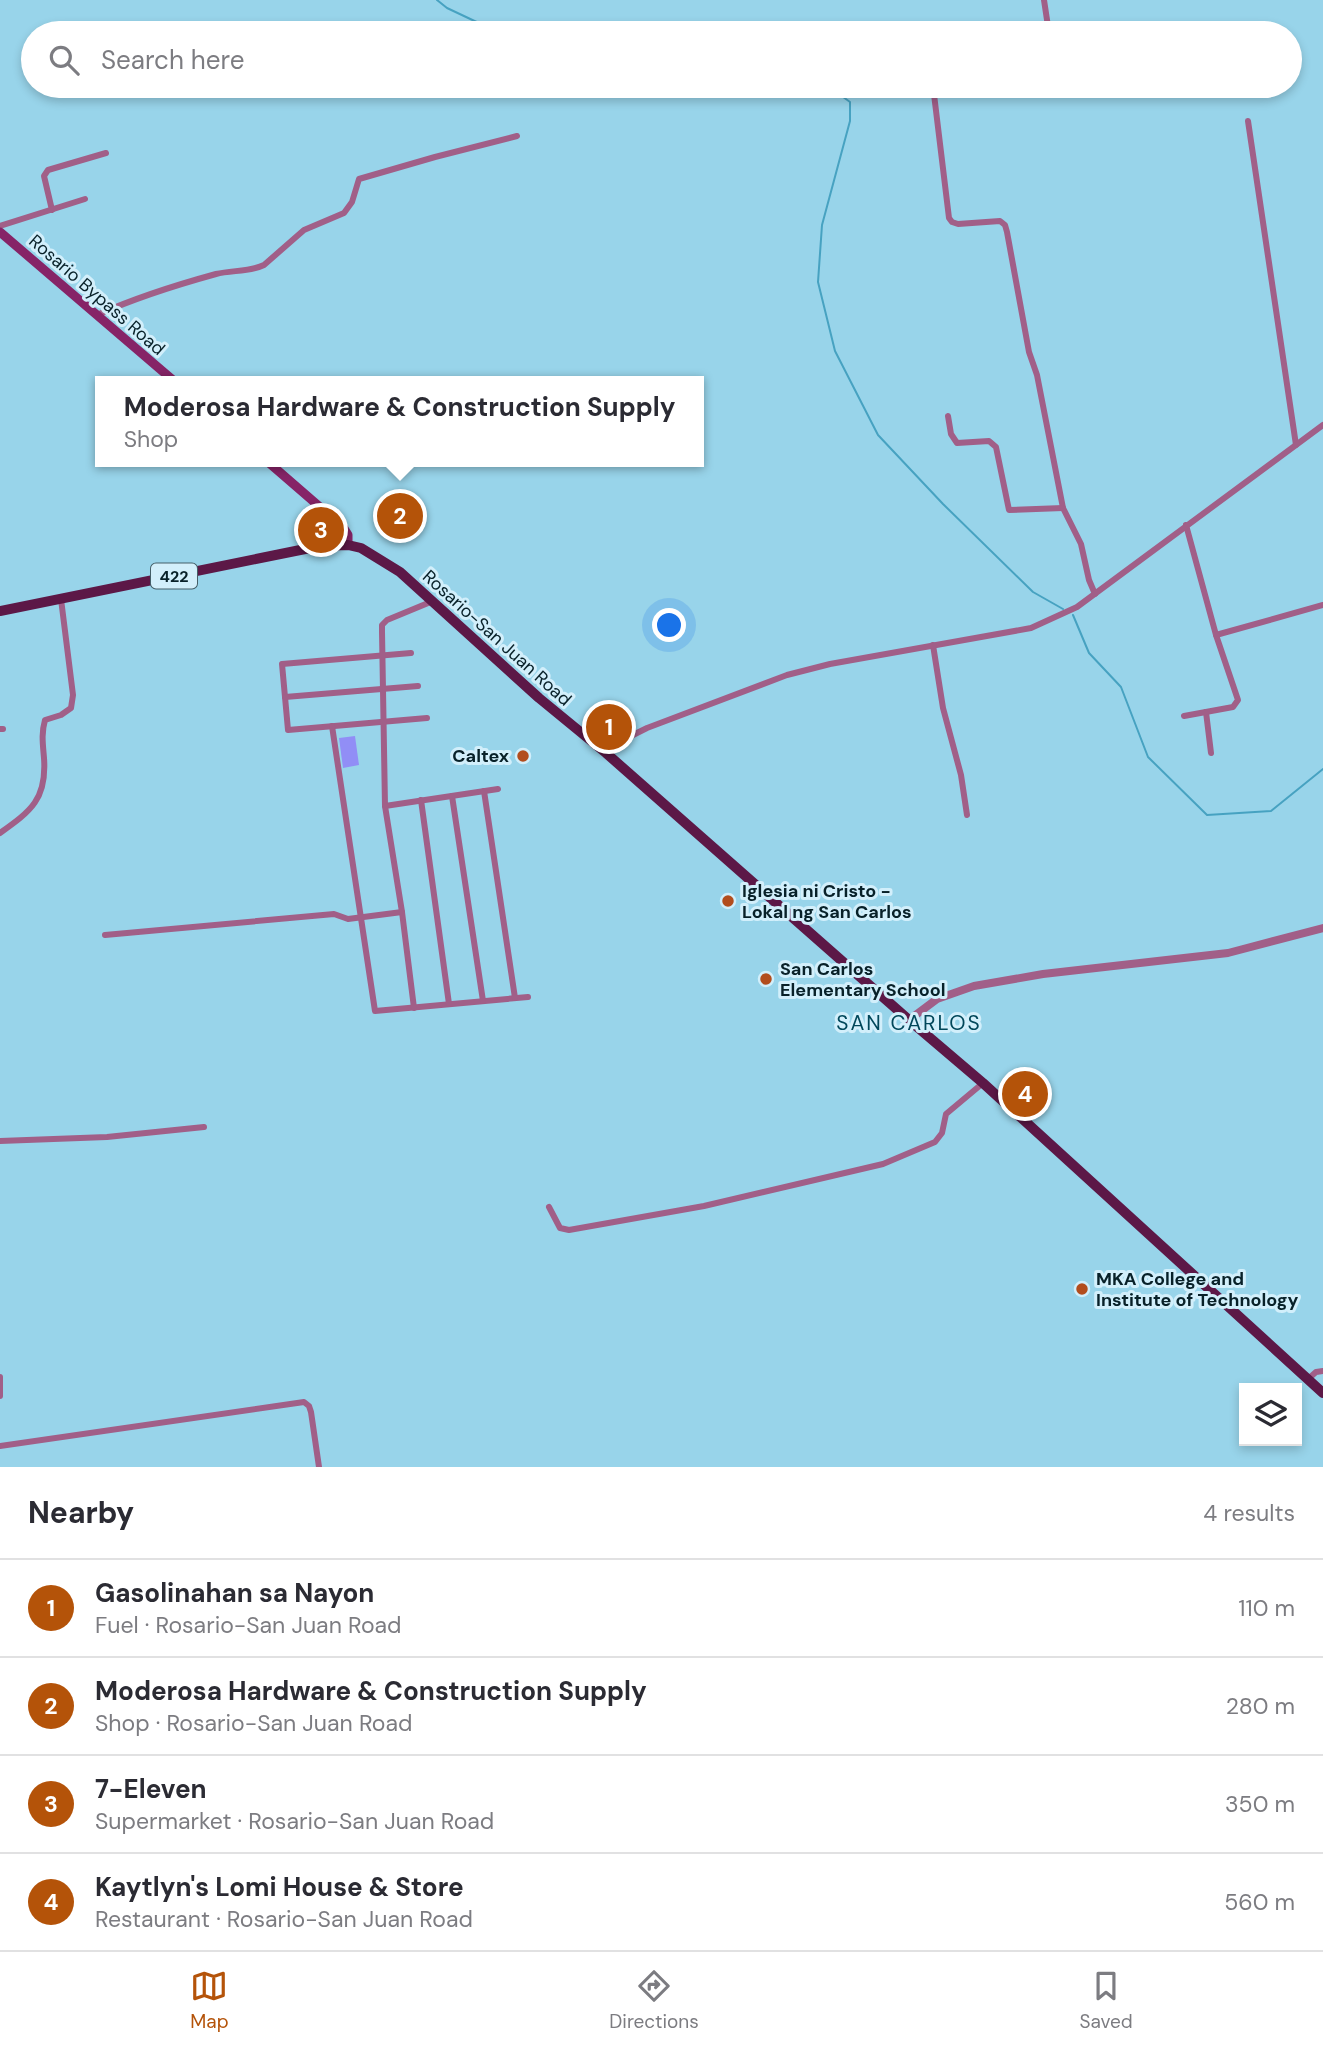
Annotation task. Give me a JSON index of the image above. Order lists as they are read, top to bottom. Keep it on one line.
{"streets":{"main road":["Rosario Bypass Road","422","Rosario-San Juan Road"]},"districts":["SAN CARLOS"],"places":["Caltex","Iglesia ni Cristo - Lokal ng San Carlos","San Carlos Elementary School","MKA College and Institute of Technology"],"page":{"search":"Search here","popup":["Moderosa Hardware & Construction Supply","Shop"],"pins":["2","3","1","4"],"heading":["Nearby","4 results"],"list":[{"mark":"1","name":"Gasolinahan sa Nayon","note":"Fuel · Rosario-San Juan Road","value":"110 m"},{"mark":"2","name":"Moderosa Hardware & Construction Supply","note":"Shop · Rosario-San Juan Road","value":"280 m"},{"mark":"3","name":"7-Eleven","note":"Supermarket · Rosario-San Juan Road","value":"350 m"},{"mark":"4","name":"Kaytlyn's Lomi House & Store","note":"Restaurant · Rosario-San Juan Road","value":"560 m"}],"nav":["Map","Directions","Saved"]}}
